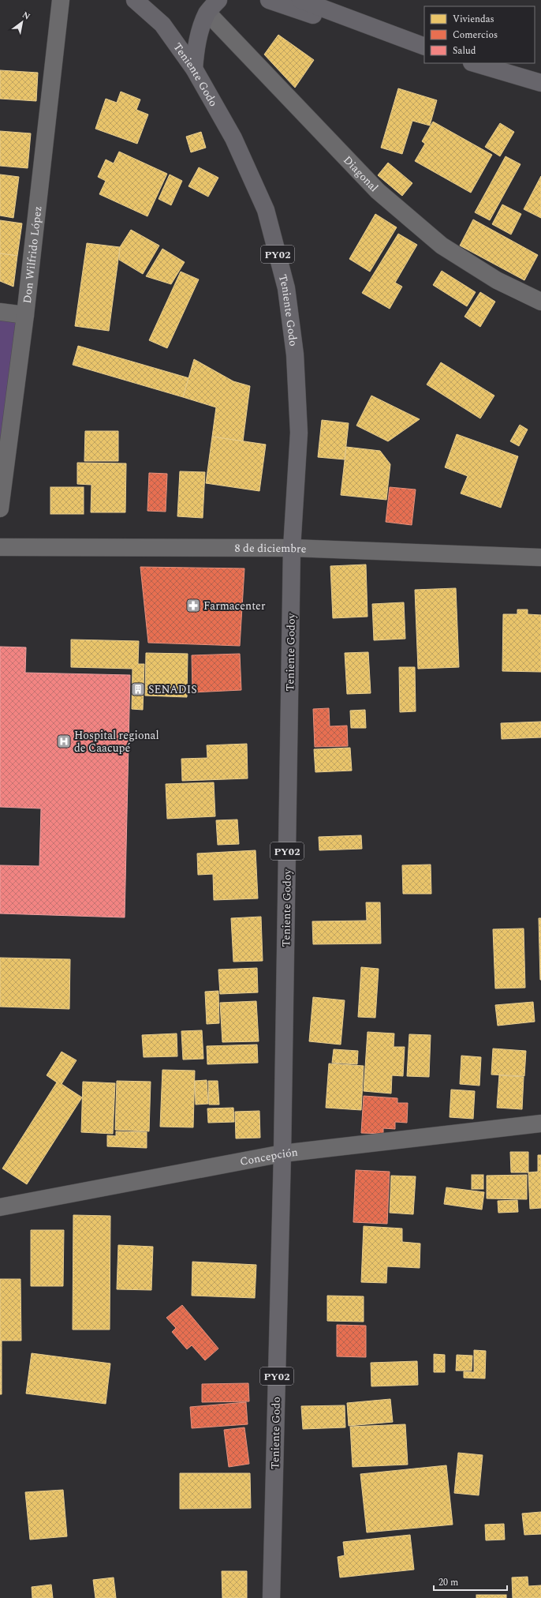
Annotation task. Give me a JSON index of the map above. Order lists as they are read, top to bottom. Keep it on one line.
{"streets":{"main road":["Teniente Godo","PY02","Teniente Godoy"],"street":["Diagonal","Don Wilfrido López","8 de diciembre","Concepción"]},"crossings":[["Teniente Godo","8 de diciembre"],["Teniente Godo","Teniente Godoy"],["Teniente Godo","Concepción"],["8 de diciembre","Teniente Godoy"],["Teniente Godoy","Concepción"]],"places":{"pharmacy":["Farmacenter"],"building":["SENADIS"],"hospital":["Hospital regional de Caacupé"]},"legend":["Viviendas","Comercios","Salud"],"scale_bar":"20 m","north":"top right"}
